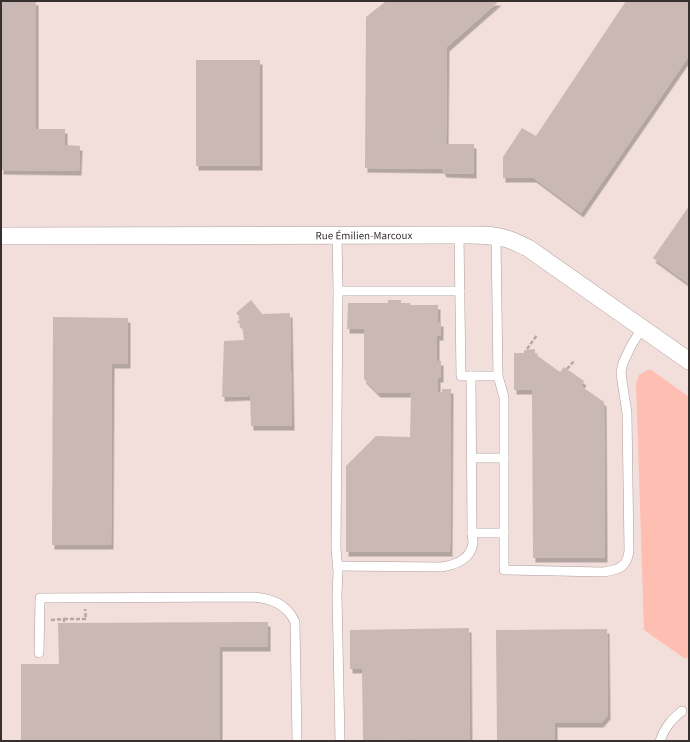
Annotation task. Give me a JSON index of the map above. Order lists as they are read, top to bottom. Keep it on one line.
{"streets":{"street":["Rue Émilien-Marcoux"]}}
